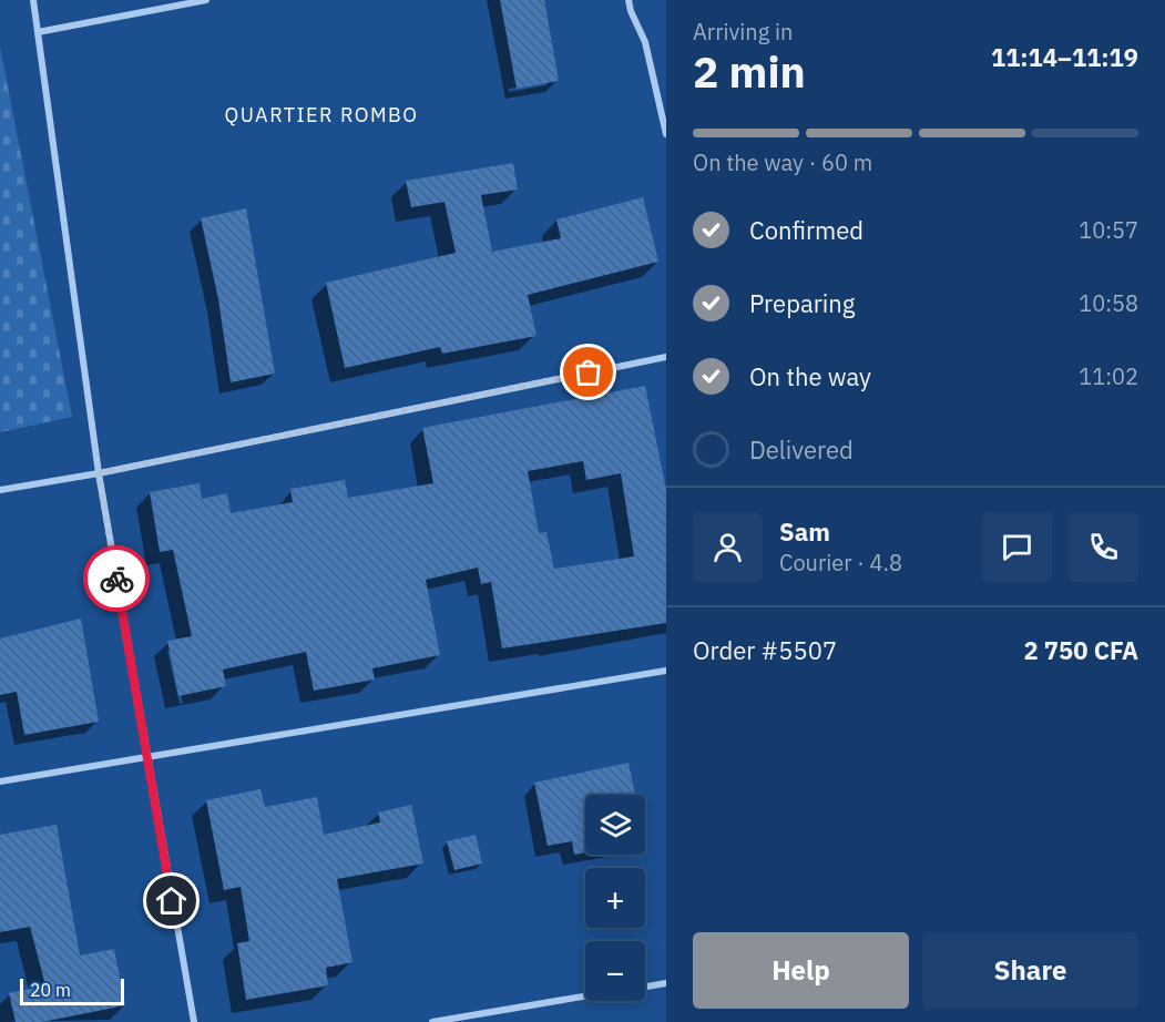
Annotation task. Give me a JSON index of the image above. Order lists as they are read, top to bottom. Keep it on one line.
{"districts":["QUARTIER ROMBO"],"scale_bar":"20 m","page":{"heading":["2 min","Arriving in","11:14–11:19"],"panel":["Sam","Courier · 4.8","Order #5507","2 750 CFA"],"bar":"On the way · 60 m","list":[["Confirmed","10:57"],["Preparing","10:58"],["On the way","11:02"],"Delivered"],"map_buttons":["+","−"],"buttons":["Help","Share"],"scale":"20 m"}}
